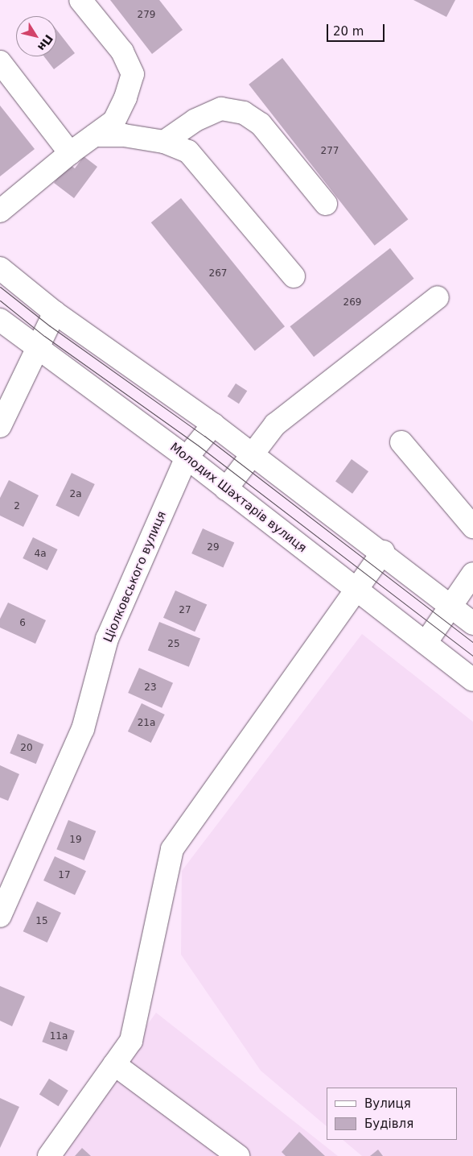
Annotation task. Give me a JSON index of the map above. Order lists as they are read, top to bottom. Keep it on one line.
{"streets":{"main road":["Молодих Шахтарів вулиця","Ціолковського вулиця"]},"crossings":[["Молодих Шахтарів вулиця","Ціолковського вулиця"]],"house_numbers":["279","277","267","269","2а","2","29","4а","27","6","25","23","21а","20","19","17","15","11а"],"legend":["Вулиця","Будівля"],"scale_bar":"20 m","north":"bottom right"}
